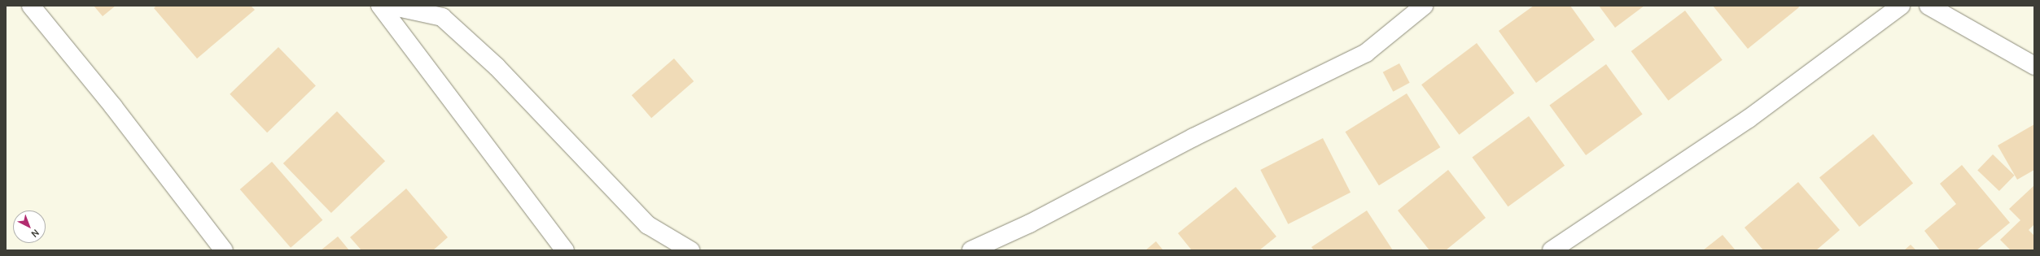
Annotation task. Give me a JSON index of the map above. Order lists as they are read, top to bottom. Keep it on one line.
{"north":"bottom right"}
